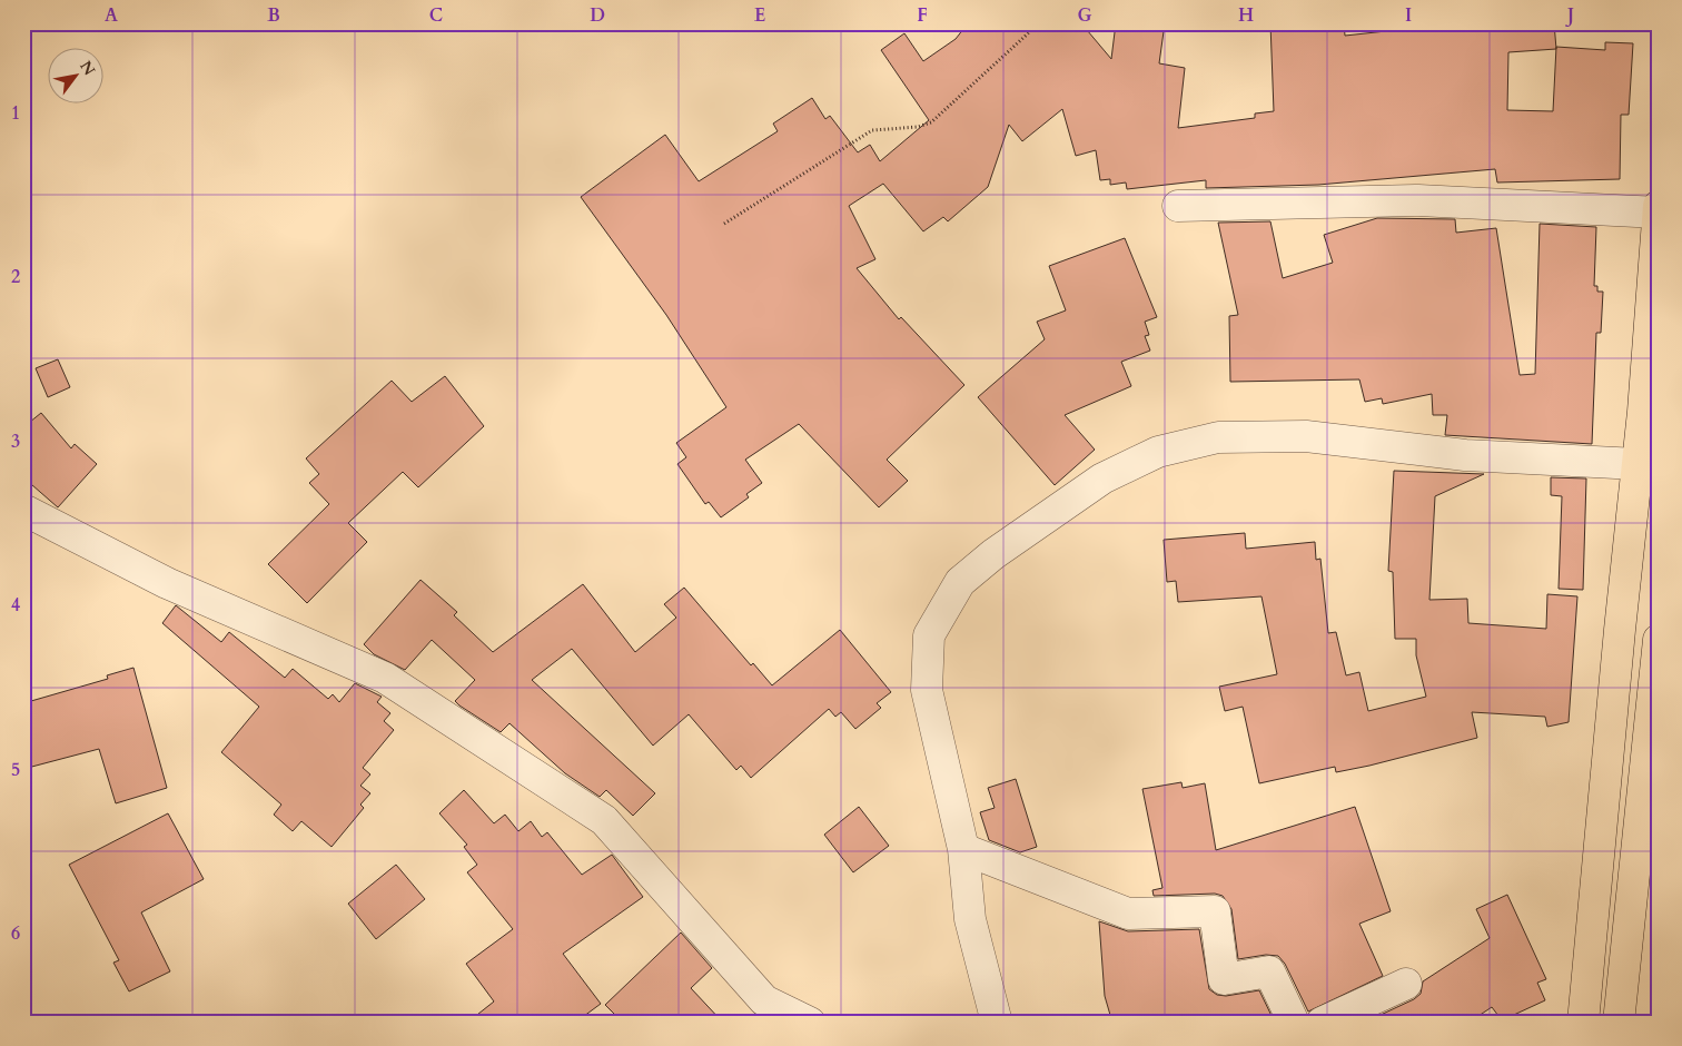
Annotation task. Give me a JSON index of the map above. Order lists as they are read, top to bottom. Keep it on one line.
{"north":"top right","grid":{"columns":["A","B","C","D","E","F","G","H","I","J"],"rows":["1","2","3","4","5","6"]}}
